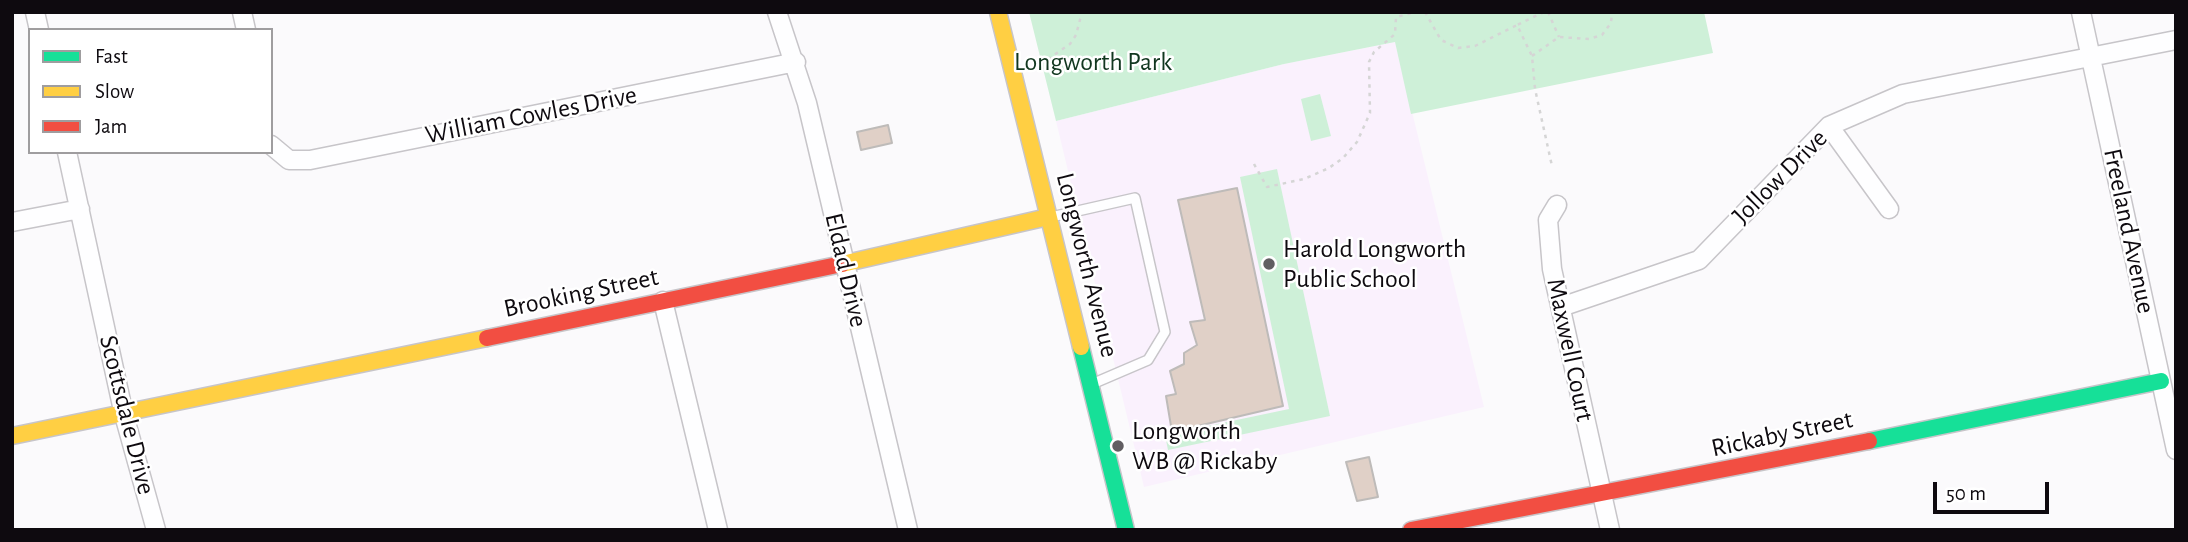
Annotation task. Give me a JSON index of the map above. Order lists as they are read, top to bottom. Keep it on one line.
{"streets":{"street":["William Cowles Drive","Jollow Drive","Freeland Avenue","Longworth Avenue","Eldad Drive","Brooking Street","Maxwell Court","Scottsdale Drive","Rickaby Street"]},"crossings":[["William Cowles Drive","Eldad Drive"],["Jollow Drive","Freeland Avenue"],["Jollow Drive","Maxwell Court"],["Freeland Avenue","Rickaby Street"],["Longworth Avenue","Brooking Street"],["Eldad Drive","Brooking Street"],["Brooking Street","Scottsdale Drive"],["Maxwell Court","Rickaby Street"]],"parks":["Longworth Park"],"places":["Harold Longworth Public School","Longworth WB @ Rickaby"],"legend":["Fast","Slow","Jam"],"scale_bar":"50 m"}
